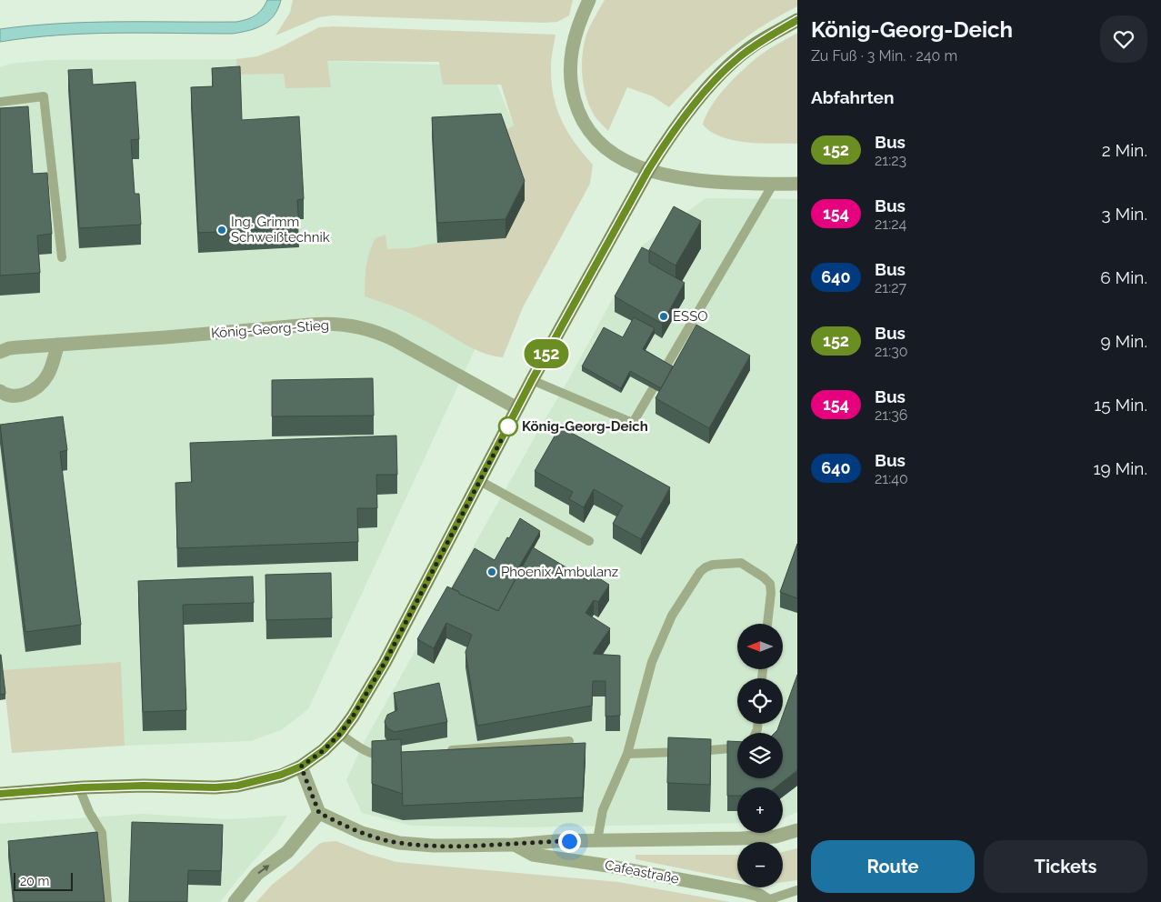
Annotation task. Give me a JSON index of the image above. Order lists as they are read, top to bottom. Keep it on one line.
{"streets":{"street":["König-Georg-Stieg","Cafeastraße"]},"places":["Ing. Grimm Schweißtechnik","ESSO","König-Georg-Deich","Phoenix Ambulanz"],"lines":["bus line 152"],"scale_bar":"20 m","north":"left","page":{"on_map":"152","heading":[["König-Georg-Deich","Zu Fuß · 3 Min. · 240 m"],"Abfahrten"],"list":[{"mark":"152","name":"Bus","note":"21:23","value":"2 Min."},{"mark":"154","name":"Bus","note":"21:24","value":"3 Min."},{"mark":"640","name":"Bus","note":"21:27","value":"6 Min."},{"mark":"152","name":"Bus","note":"21:30","value":"9 Min."},{"mark":"154","name":"Bus","note":"21:36","value":"15 Min."},{"mark":"640","name":"Bus","note":"21:40","value":"19 Min."}],"map_buttons":["+","−"],"buttons":["Route","Tickets"],"scale":"20 m"}}
